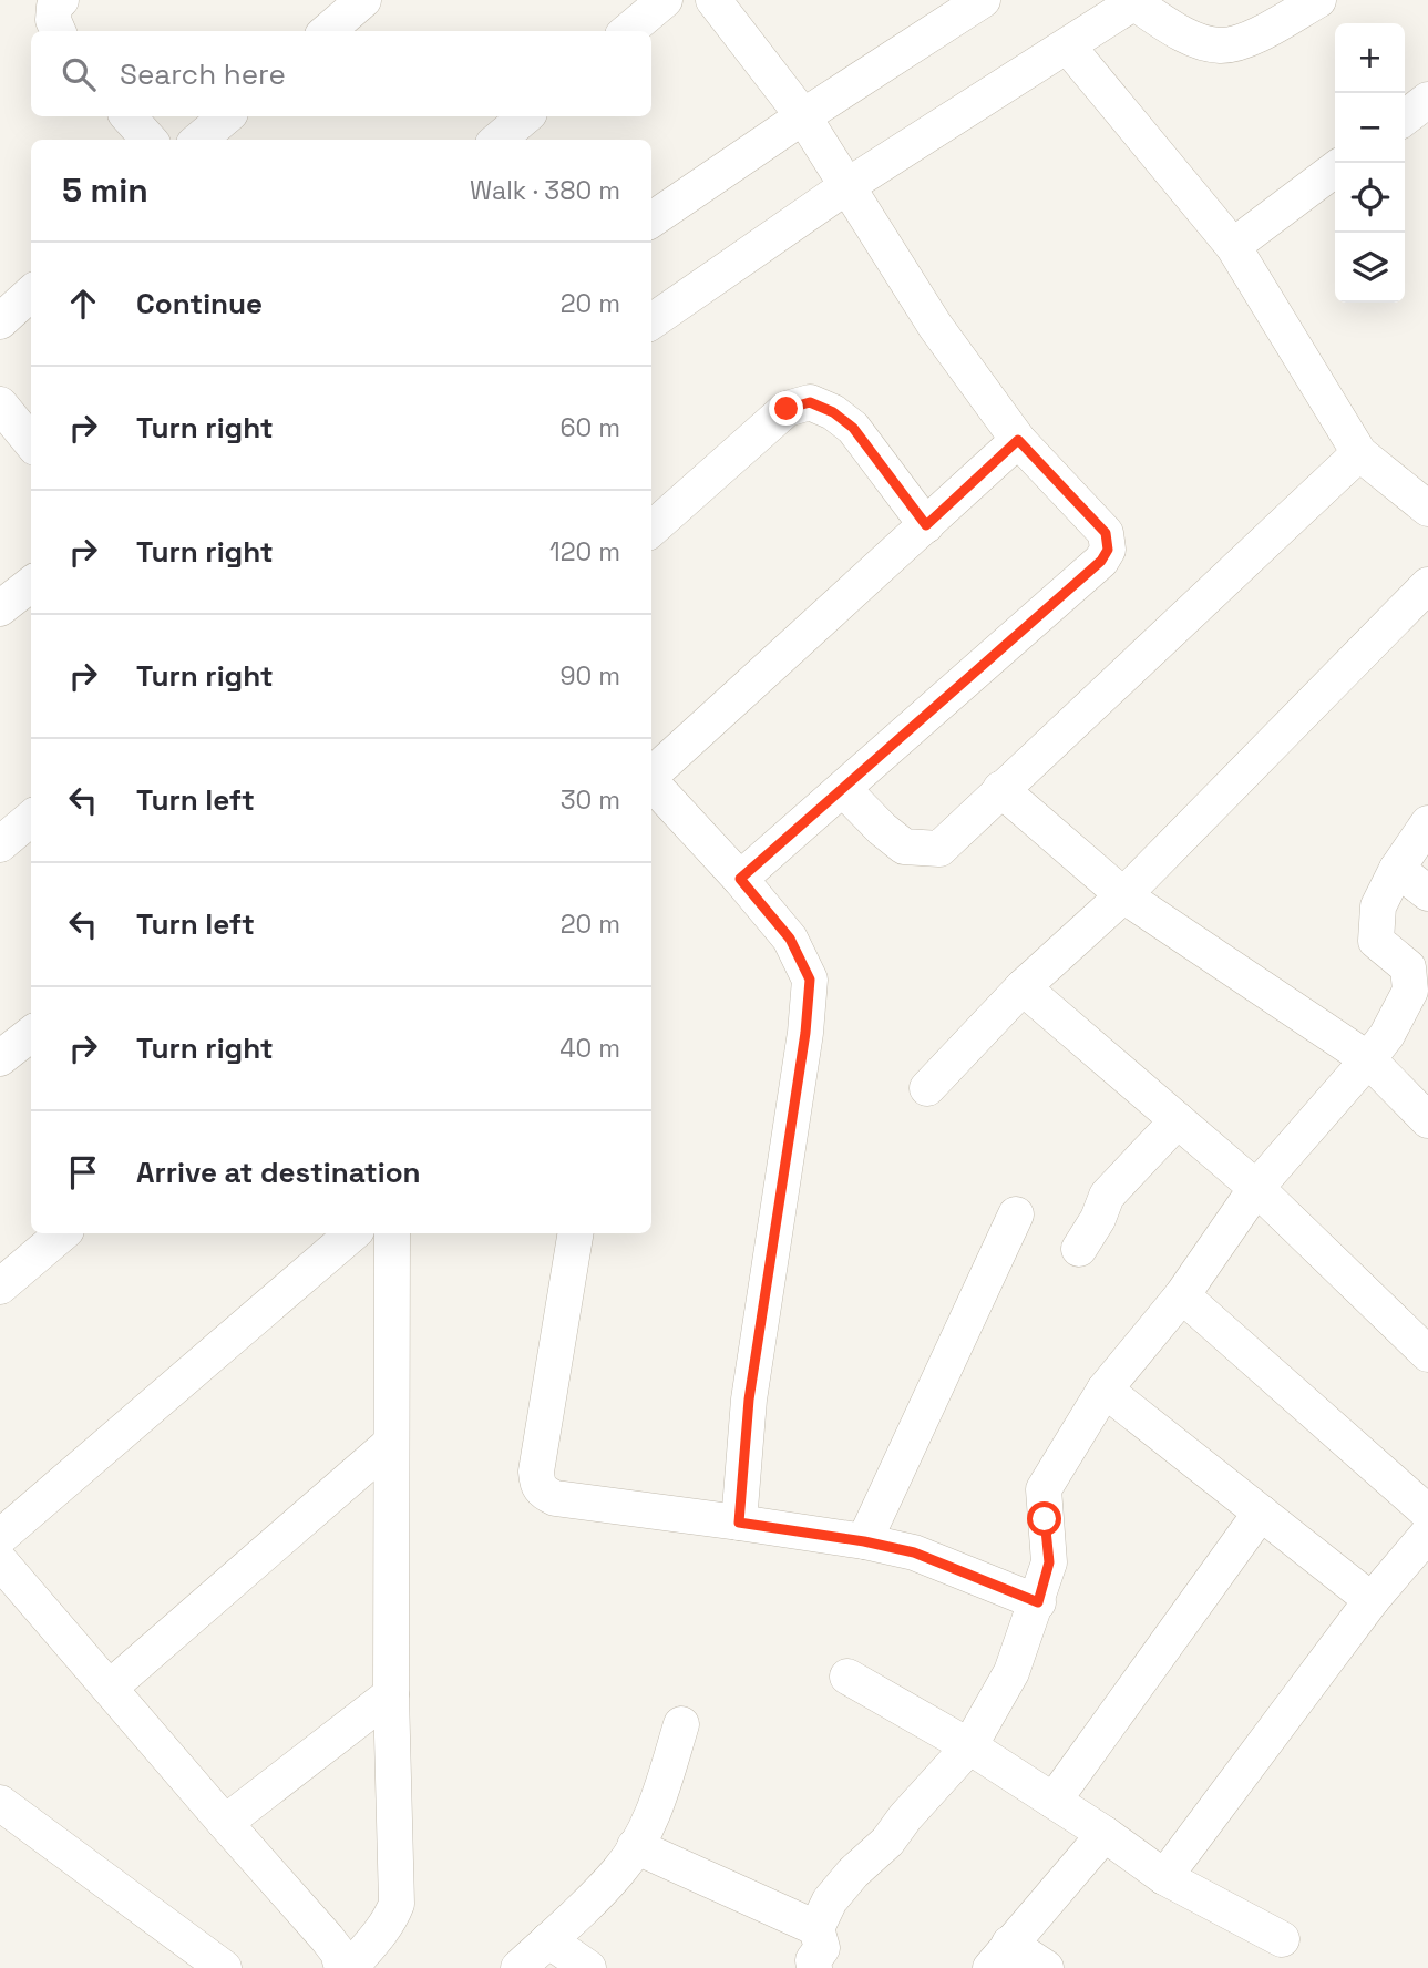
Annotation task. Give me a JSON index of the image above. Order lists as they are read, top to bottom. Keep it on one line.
{"page":{"map_buttons":["+","−"],"search":"Search here","heading":["5 min","Walk · 380 m"],"list":[["Continue","20 m"],["Turn right","60 m"],["Turn right","120 m"],["Turn right","90 m"],["Turn left","30 m"],["Turn left","20 m"],["Turn right","40 m"],"Arrive at destination"]}}
